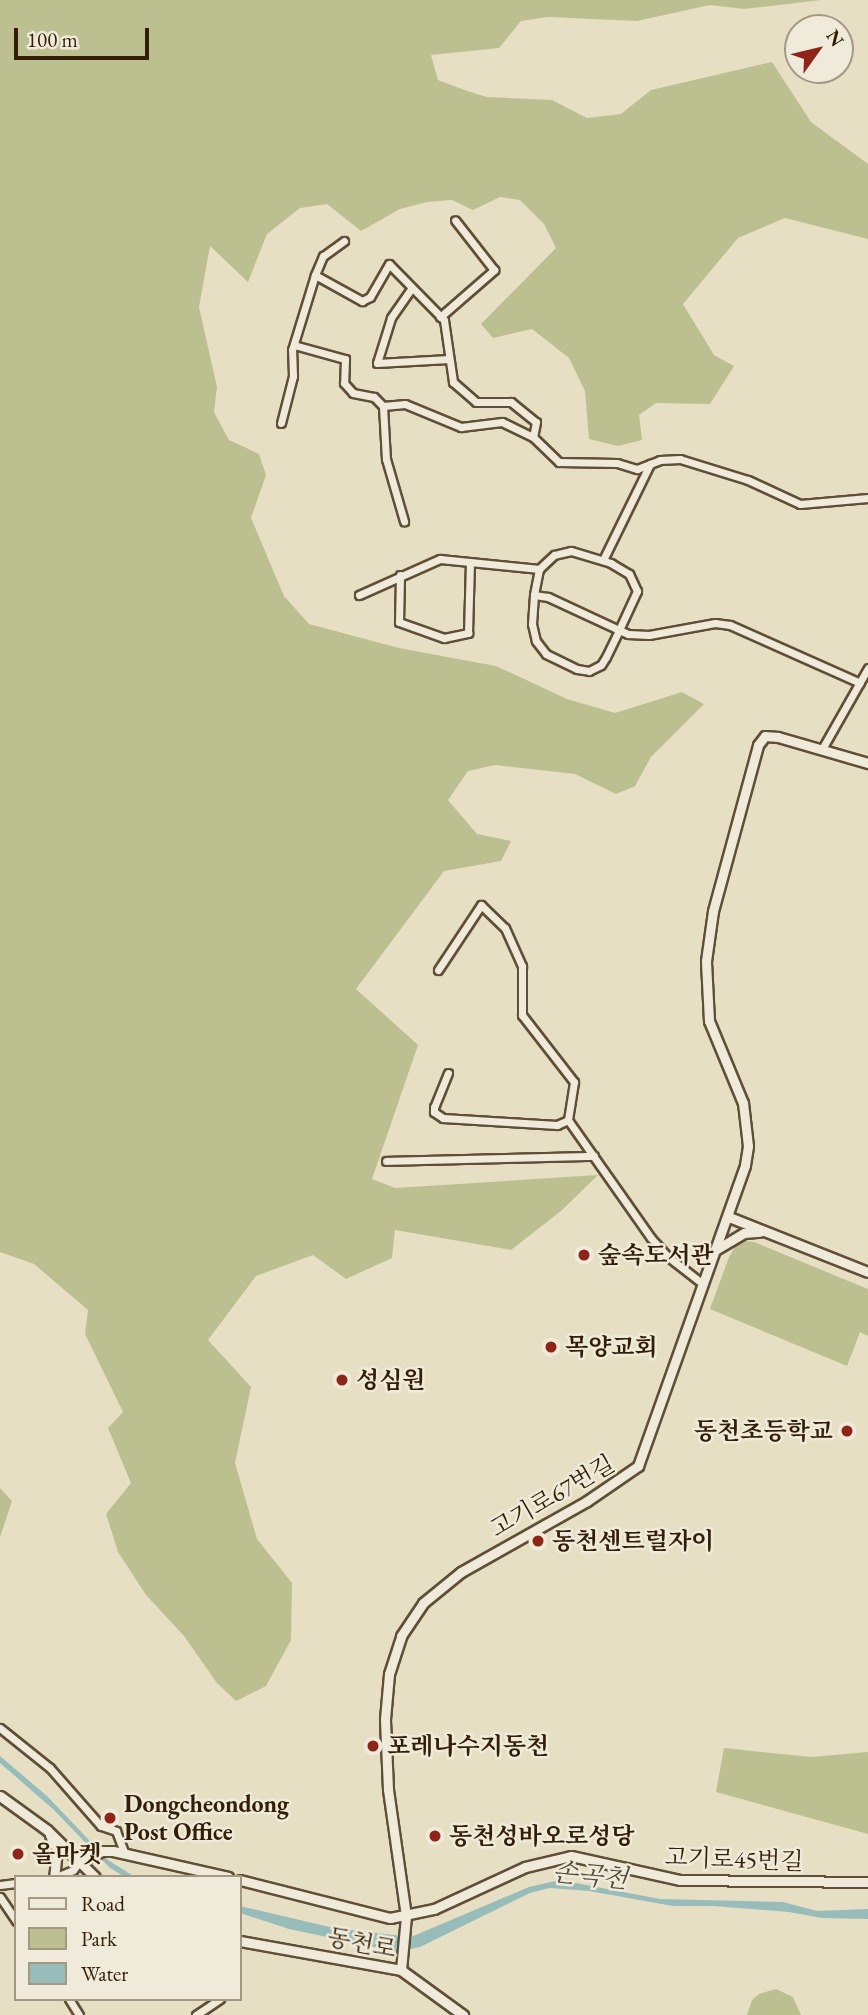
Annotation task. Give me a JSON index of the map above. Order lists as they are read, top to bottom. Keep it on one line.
{"streets":{"street":["고기로67번길","고기로45번길","동천로"]},"crossings":[["고기로67번길","고기로45번길"],["고기로67번길","동천로"]],"water":["손곡천"],"places":["숲속도서관","목양교회","성심원","동천초등학교","동천센트럴자이","포레나수지동천","Dongcheondong Post Office","동천성바오로성당","올마켓"],"legend":["Road","Park","Water"],"scale_bar":"100 m","north":"top right"}
